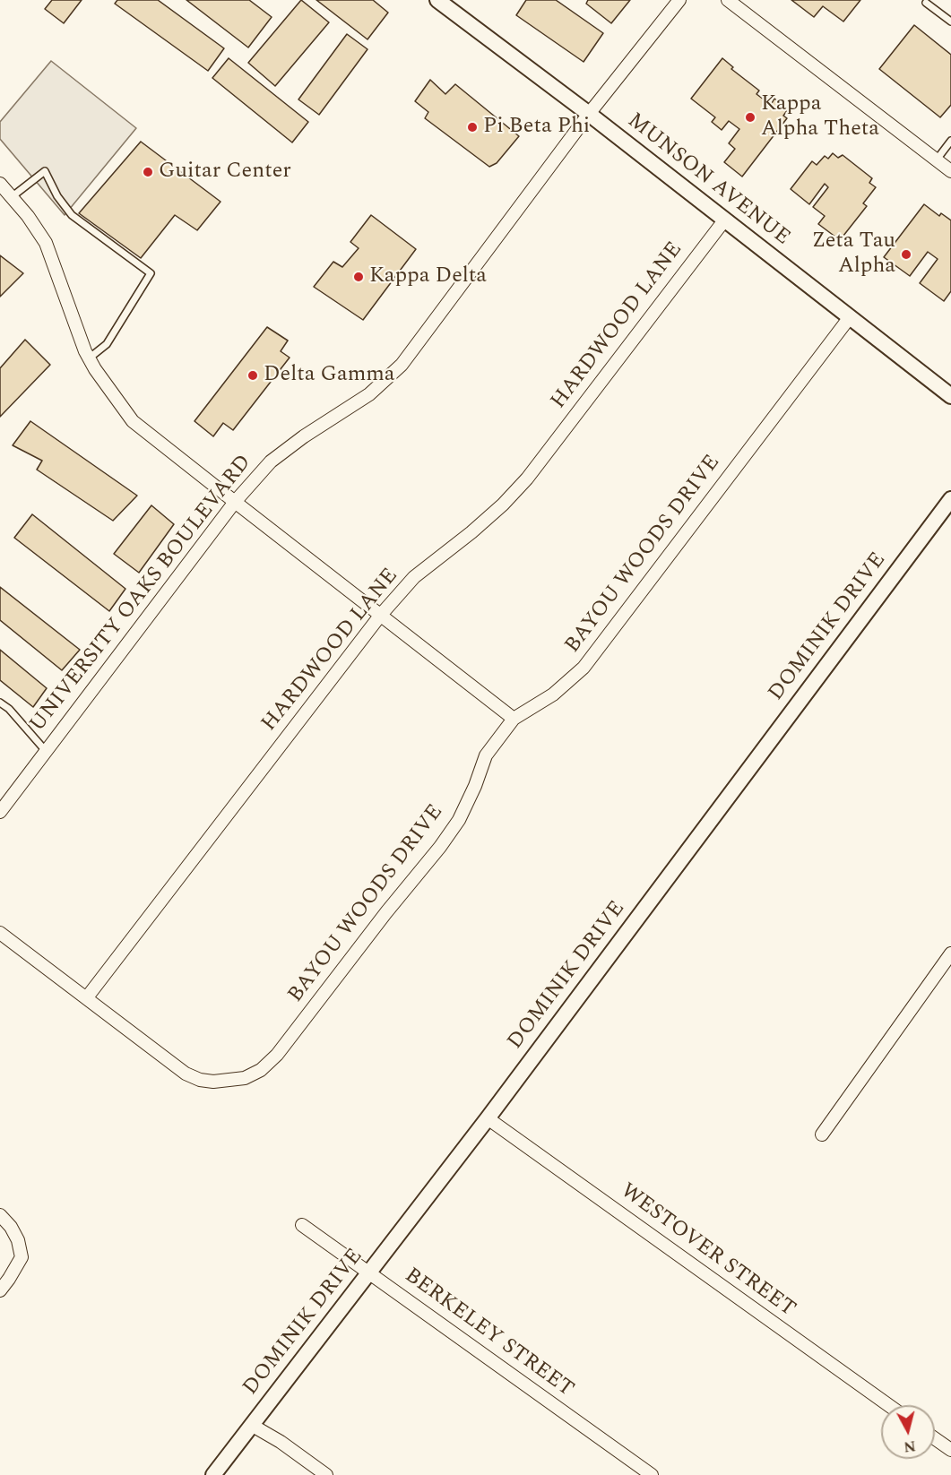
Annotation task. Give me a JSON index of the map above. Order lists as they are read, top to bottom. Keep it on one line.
{"streets":{"street":["MUNSON AVENUE","HARDWOOD LANE","BAYOU WOODS DRIVE","UNIVERSITY OAKS BOULEVARD","DOMINIK DRIVE","WESTOVER STREET","BERKELEY STREET"]},"crossings":[["MUNSON AVENUE","HARDWOOD LANE"],["MUNSON AVENUE","BAYOU WOODS DRIVE"],["MUNSON AVENUE","UNIVERSITY OAKS BOULEVARD"],["HARDWOOD LANE","BAYOU WOODS DRIVE"],["DOMINIK DRIVE","WESTOVER STREET"],["DOMINIK DRIVE","BERKELEY STREET"]],"places":["Kappa Alpha Theta","Pi Beta Phi","Guitar Center","Zeta Tau Alpha","Kappa Delta","Delta Gamma"],"north":"bottom"}
